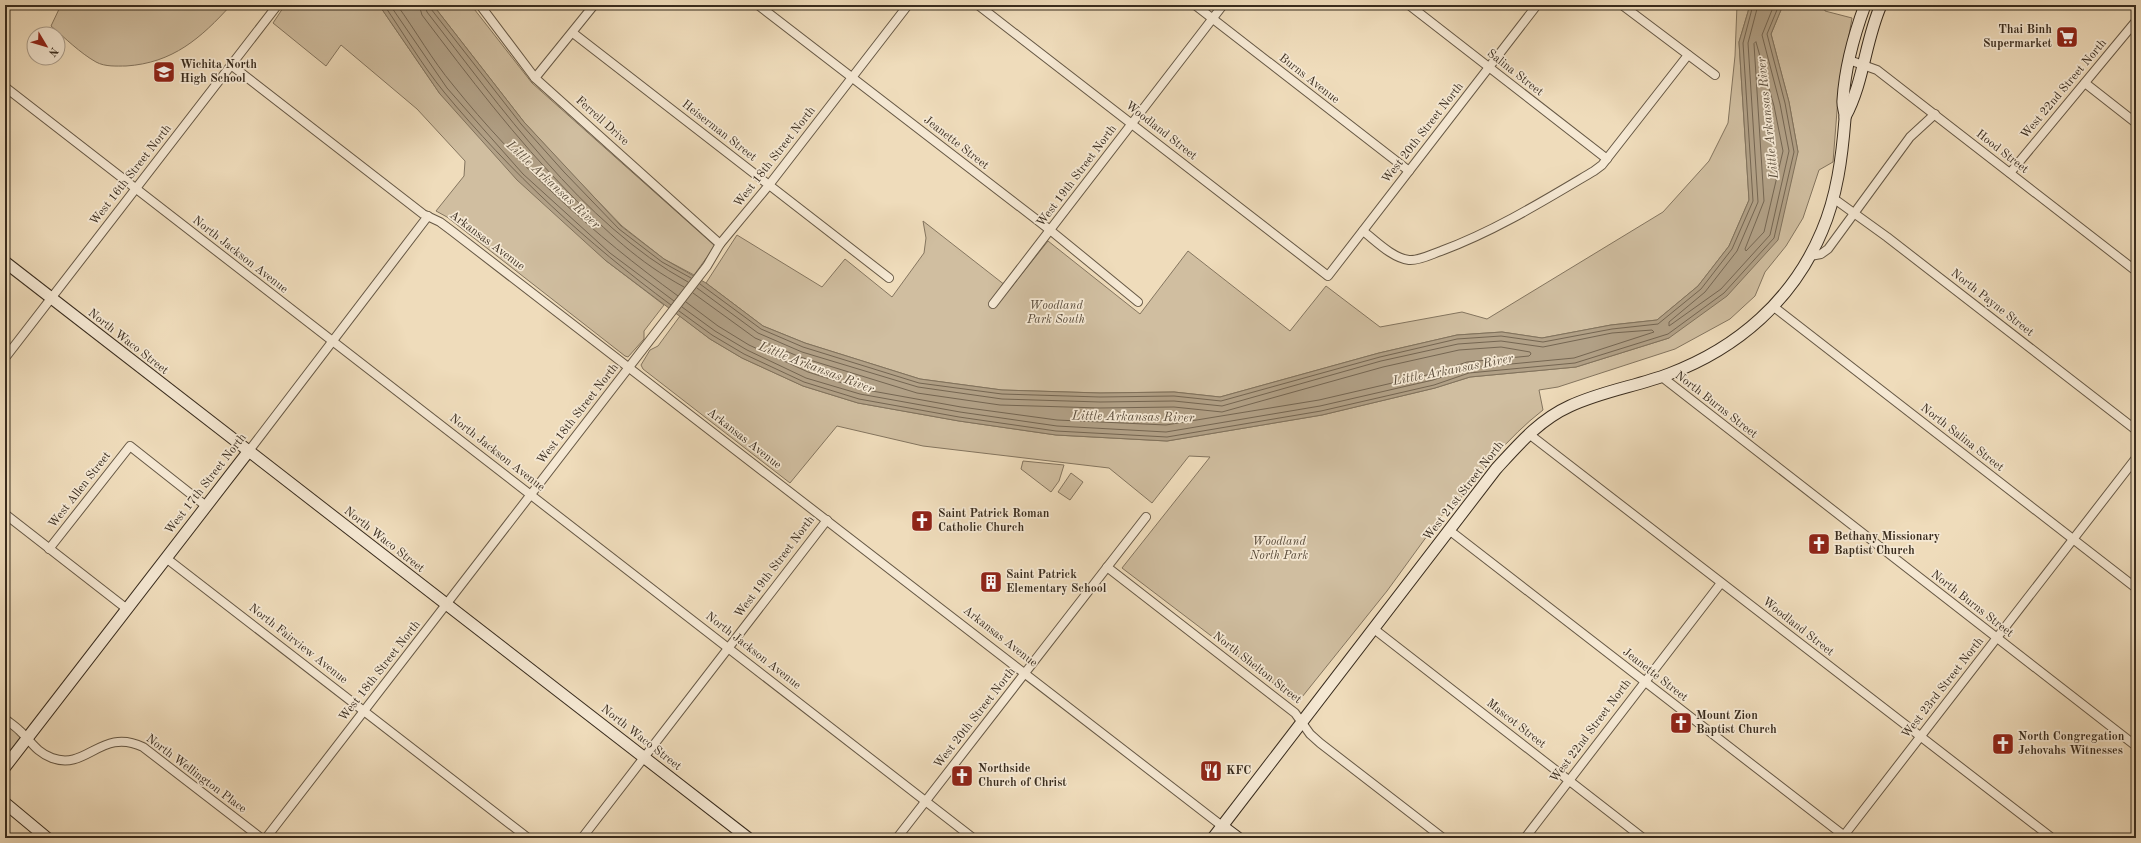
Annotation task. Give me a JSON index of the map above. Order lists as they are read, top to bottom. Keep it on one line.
{"streets":{"street":["Salina Street","Burns Avenue","West 22nd Street North","Ferrell Drive","Heiserman Street","Woodland Street","West 20th Street North","Jeanette Street","Hood Street","West 18th Street North","West 16th Street North","West 19th Street North","Arkansas Avenue","North Jackson Avenue","North Payne Street","North Waco Street","North Burns Street","North Salina Street","West 17th Street North","West Allen Street","West 21st Street North","North Fairview Avenue","North Shelton Street","West 23rd Street North","Mascot Street","North Wellington Place"]},"crossings":[["Salina Street","West 20th Street North"],["Burns Avenue","West 20th Street North"],["Burns Avenue","West 19th Street North"],["West 22nd Street North","Woodland Street"],["West 22nd Street North","Jeanette Street"],["West 22nd Street North","Hood Street"],["West 22nd Street North","Mascot Street"],["Ferrell Drive","West 18th Street North"],["Heiserman Street","West 18th Street North"],["Woodland Street","West 20th Street North"],["Woodland Street","West 19th Street North"],["Woodland Street","West 21st Street North"],["Woodland Street","West 23rd Street North"],["West 20th Street North","Arkansas Avenue"],["West 20th Street North","North Jackson Avenue"],["West 20th Street North","North Shelton Street"],["Jeanette Street","West 18th Street North"],["Jeanette Street","West 19th Street North"],["Jeanette Street","West 21st Street North"],["Jeanette Street","West 23rd Street North"],["Hood Street","West 21st Street North"],["West 18th Street North","Arkansas Avenue"],["West 18th Street North","North Jackson Avenue"],["West 18th Street North","North Waco Street"],["West 18th Street North","North Fairview Avenue"],["West 16th Street North","Arkansas Avenue"],["West 16th Street North","North Jackson Avenue"],["West 16th Street North","North Waco Street"],["West 19th Street North","Arkansas Avenue"],["West 19th Street North","North Jackson Avenue"],["West 19th Street North","North Waco Street"],["Arkansas Avenue","West 17th Street North"],["Arkansas Avenue","West 21st Street North"],["North Jackson Avenue","West 17th Street North"],["North Payne Street","West 21st Street North"],["North Waco Street","West 17th Street North"],["North Burns Street","West 21st Street North"],["North Burns Street","West 23rd Street North"],["North Salina Street","West 21st Street North"],["North Salina Street","West 23rd Street North"],["West 17th Street North","West Allen Street"],["West 17th Street North","North Fairview Avenue"],["West 17th Street North","North Wellington Place"],["West 21st Street North","North Shelton Street"],["West 21st Street North","Mascot Street"]],"water":["Little Arkansas River"],"parks":["Woodland Park South","Woodland North Park"],"places":{"supermarket":["Thai Binh Supermarket"],"school or university":["Wichita North High School"],"church":["Saint Patrick Roman Catholic Church","Bethany Missionary Baptist Church","Mount Zion Baptist Church","North Congregation Jehovahs Witnesses","Northside Church of Christ"],"building":["Saint Patrick Elementary School"],"restaurant":["KFC"]},"north":"bottom right"}
